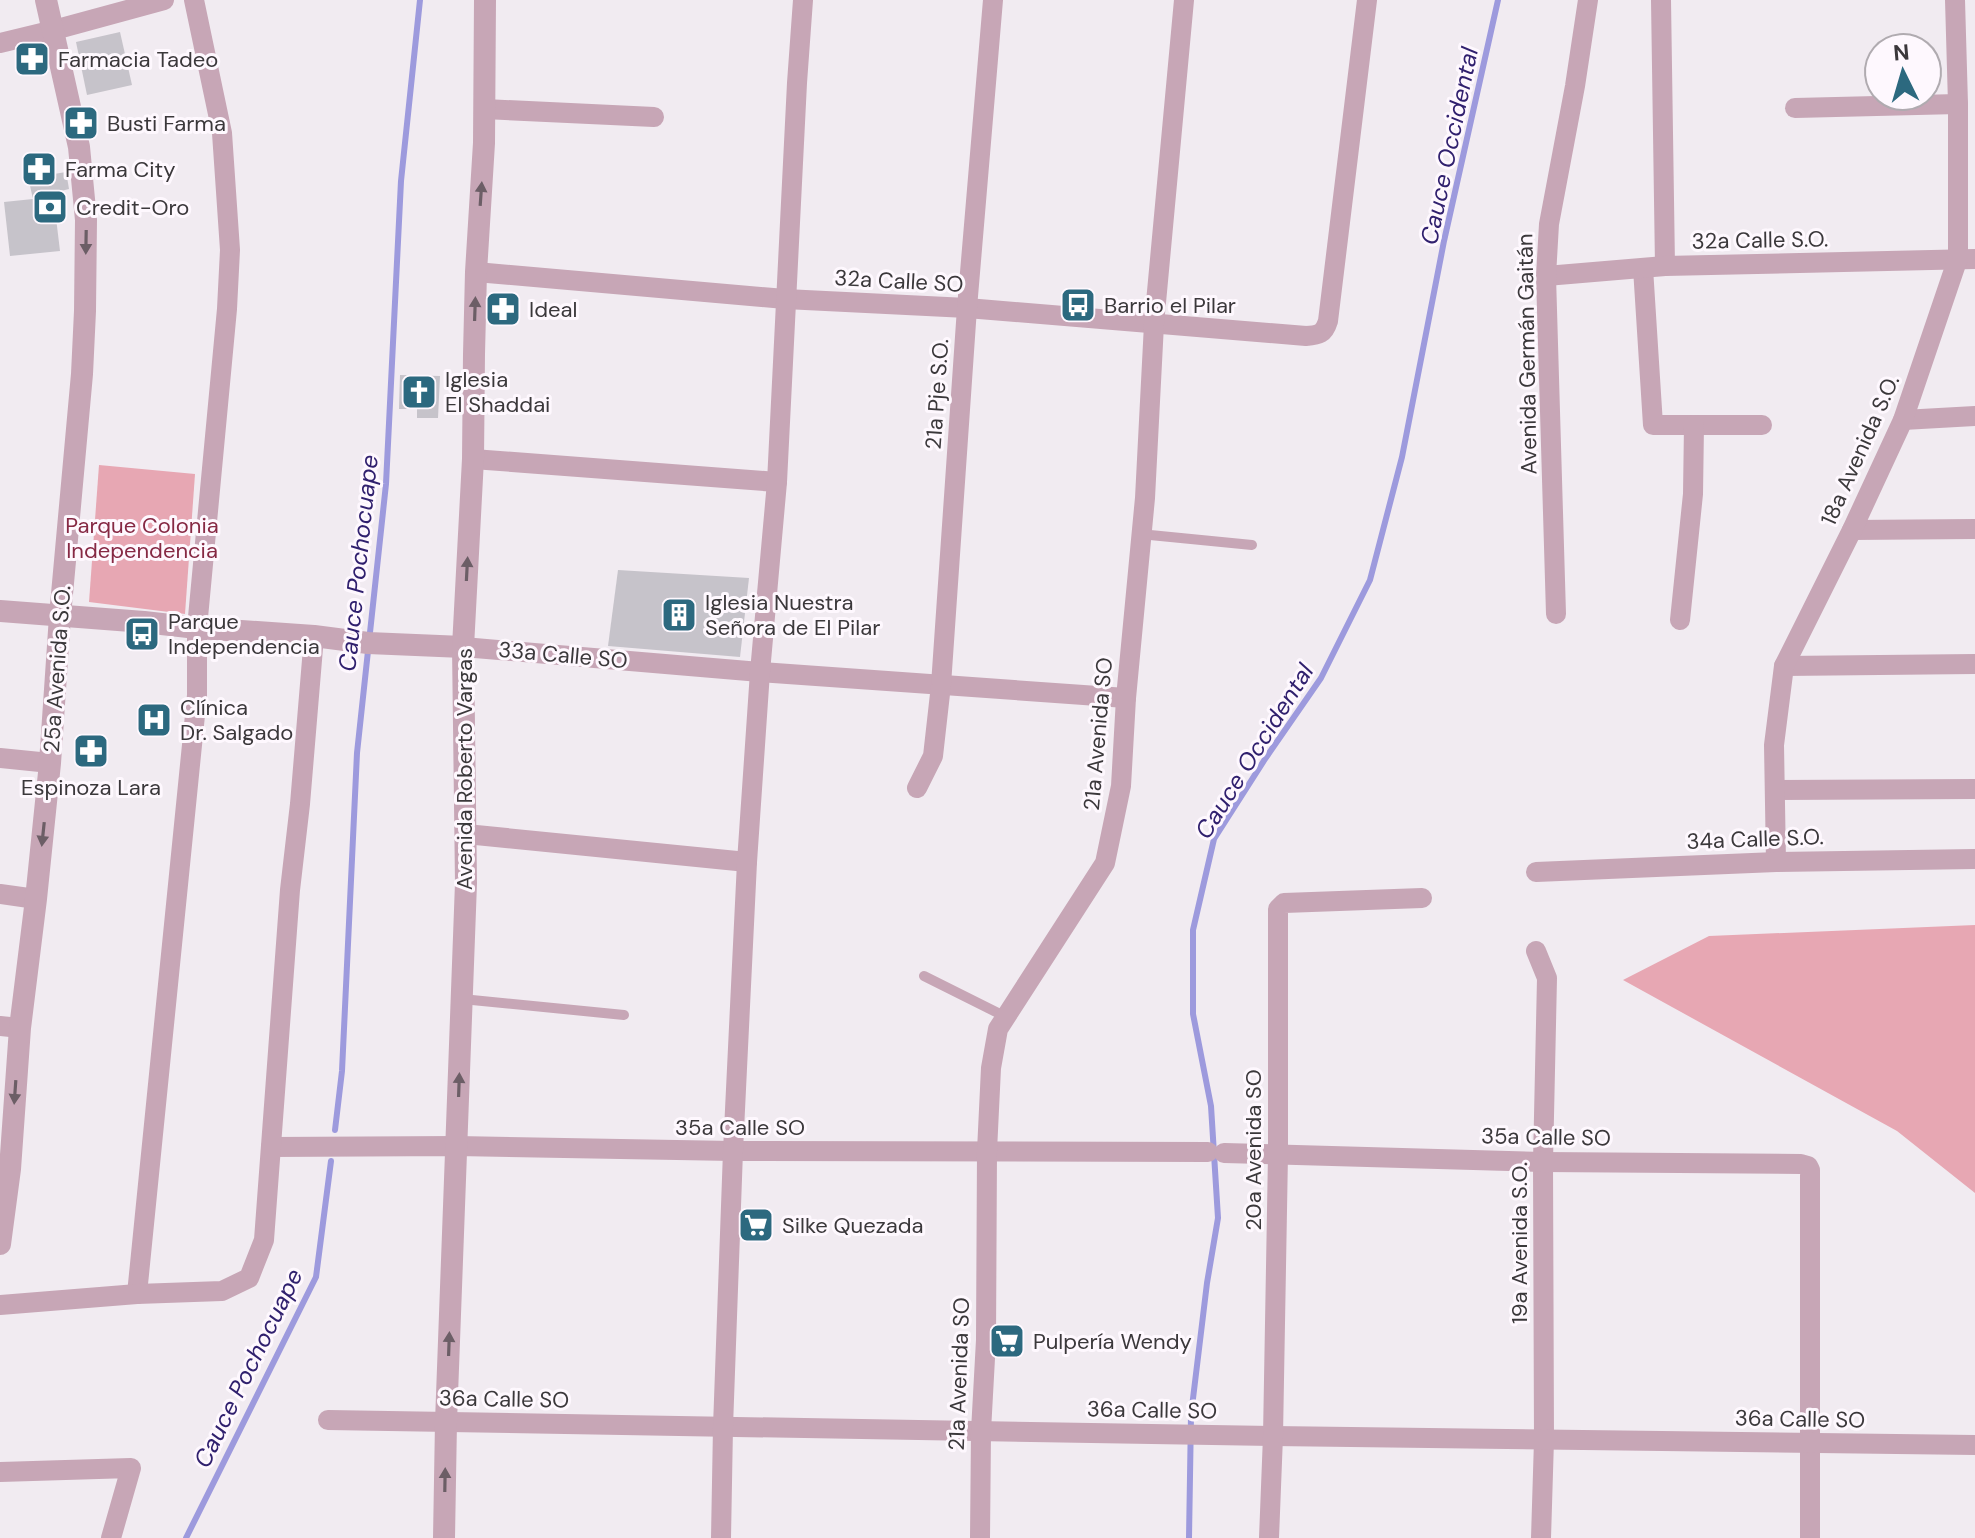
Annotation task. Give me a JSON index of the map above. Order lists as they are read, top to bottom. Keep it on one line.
{"streets":{"street":["32a Calle S.O.","32a Calle SO","Avenida Germán Gaitán","21a Pje S.O.","18a Avenida S.O.","33a Calle SO","25a Avenida S.O.","21a Avenida SO","Avenida Roberto Vargas","34a Calle S.O.","35a Calle SO","20a Avenida SO","19a Avenida S.O.","36a Calle SO"]},"crossings":[["32a Calle S.O.","Avenida Germán Gaitán"],["32a Calle S.O.","18a Avenida S.O."],["32a Calle SO","21a Pje S.O."],["32a Calle SO","21a Avenida SO"],["32a Calle SO","Avenida Roberto Vargas"],["21a Pje S.O.","33a Calle SO"],["18a Avenida S.O.","34a Calle S.O."],["33a Calle SO","25a Avenida S.O."],["33a Calle SO","21a Avenida SO"],["33a Calle SO","Avenida Roberto Vargas"],["21a Avenida SO","35a Calle SO"],["21a Avenida SO","36a Calle SO"],["Avenida Roberto Vargas","35a Calle SO"],["Avenida Roberto Vargas","36a Calle SO"],["35a Calle SO","20a Avenida SO"],["35a Calle SO","19a Avenida S.O."],["35a Calle SO","36a Calle SO"],["20a Avenida SO","36a Calle SO"],["19a Avenida S.O.","36a Calle SO"]],"one_way":["Avenida Roberto Vargas"],"water":["Cauce Occidental","Cauce Pochocuape"],"parks":["Parque Colonia Independencia"],"places":{"pharmacy":["Farmacia Tadeo","Busti Farma","Farma City","Ideal","Espinoza Lara"],"bank":["Credit-Oro"],"bus stop":["Barrio el Pilar","Parque Independencia"],"church":["Iglesia El Shaddai"],"building":["Iglesia Nuestra Señora de El Pilar"],"hospital":["Clínica Dr. Salgado"],"supermarket":["Silke Quezada","Pulpería Wendy"]},"north":"top"}
